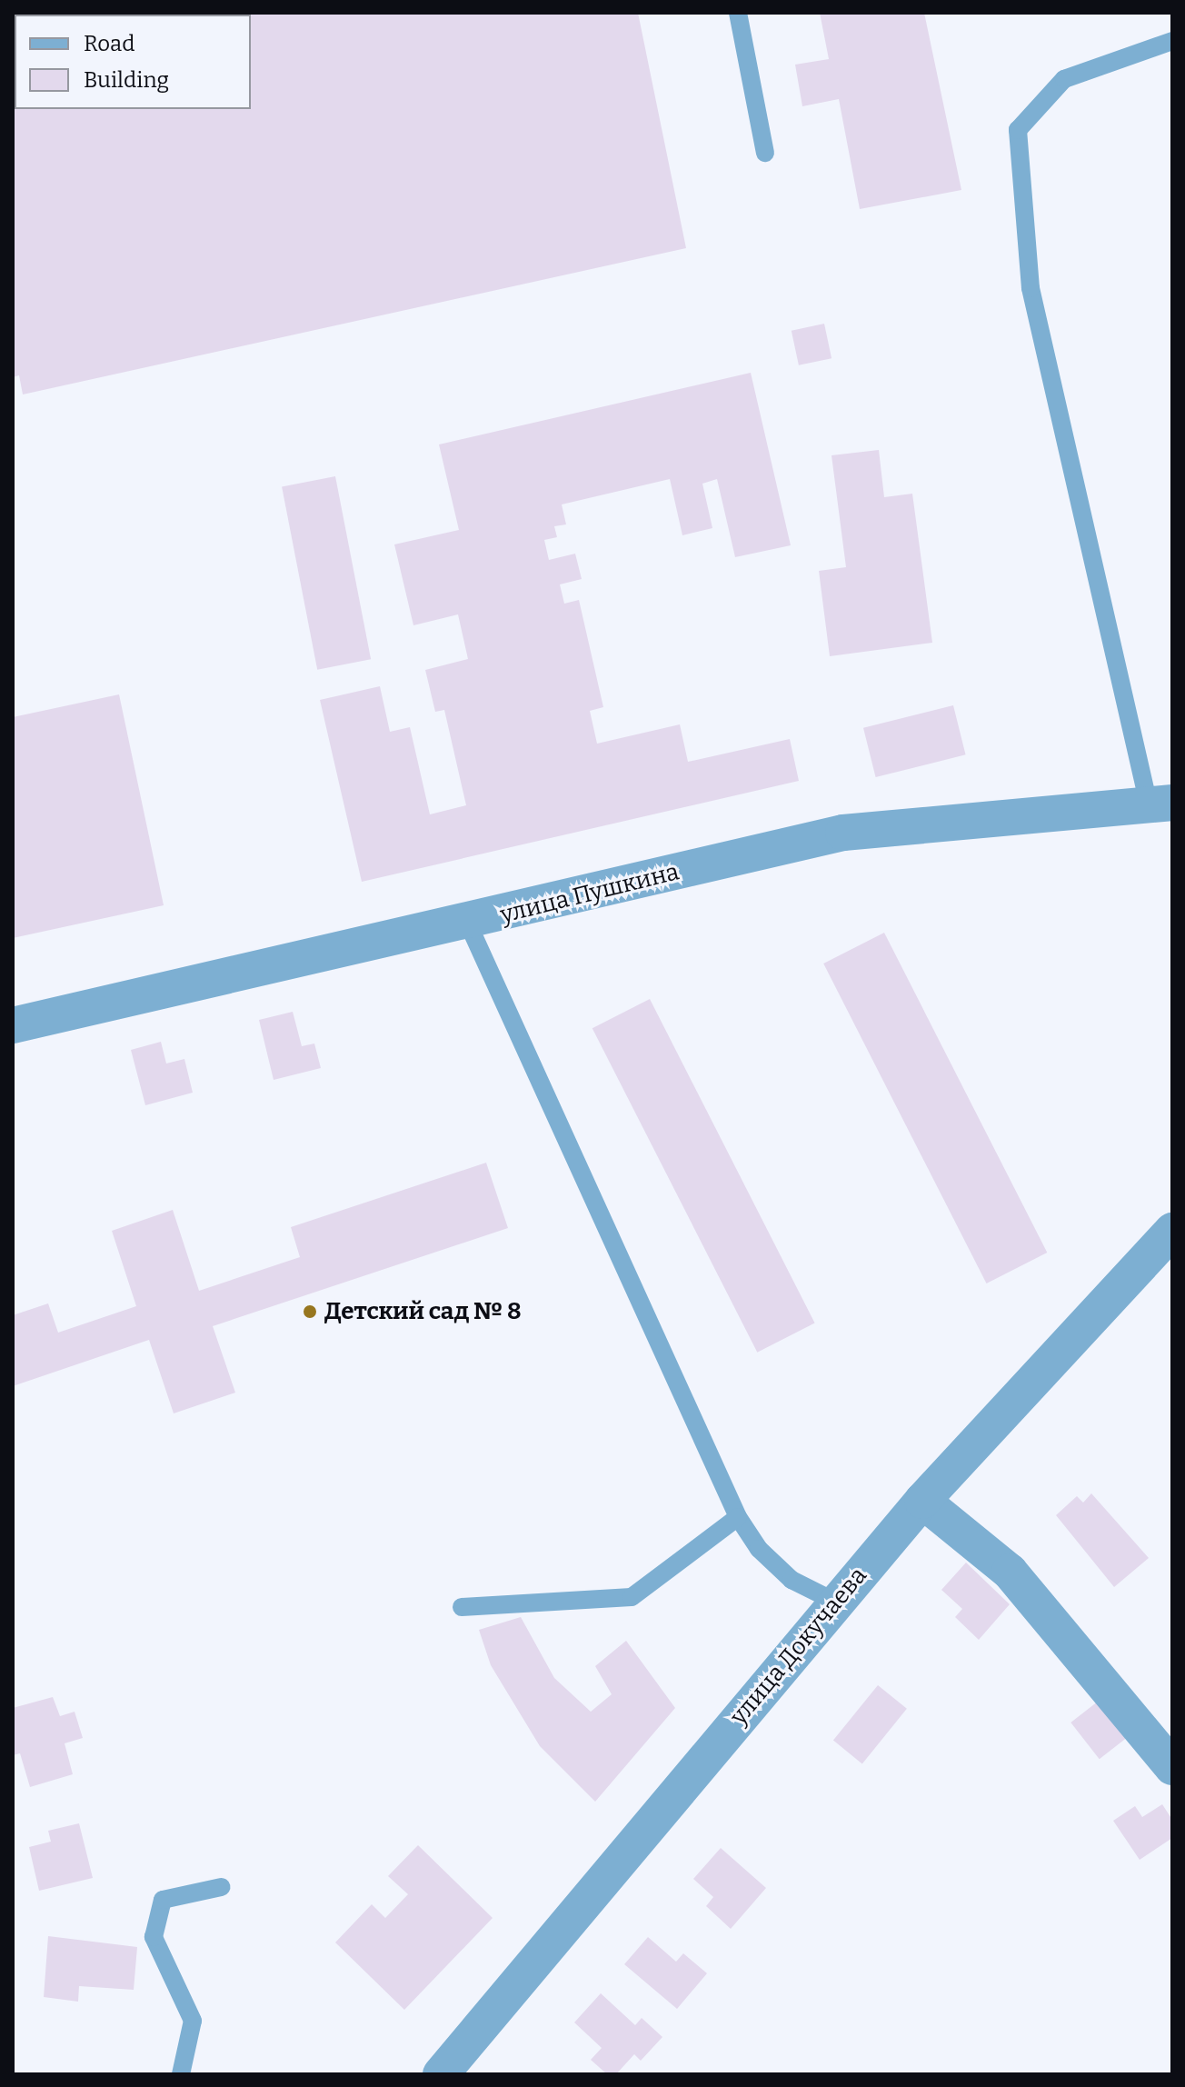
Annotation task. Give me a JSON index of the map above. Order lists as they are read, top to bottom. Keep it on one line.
{"streets":{"street":["улица Пушкина","улица Докучаева"]},"places":["Детский сад № 8"],"legend":["Road","Building"]}
